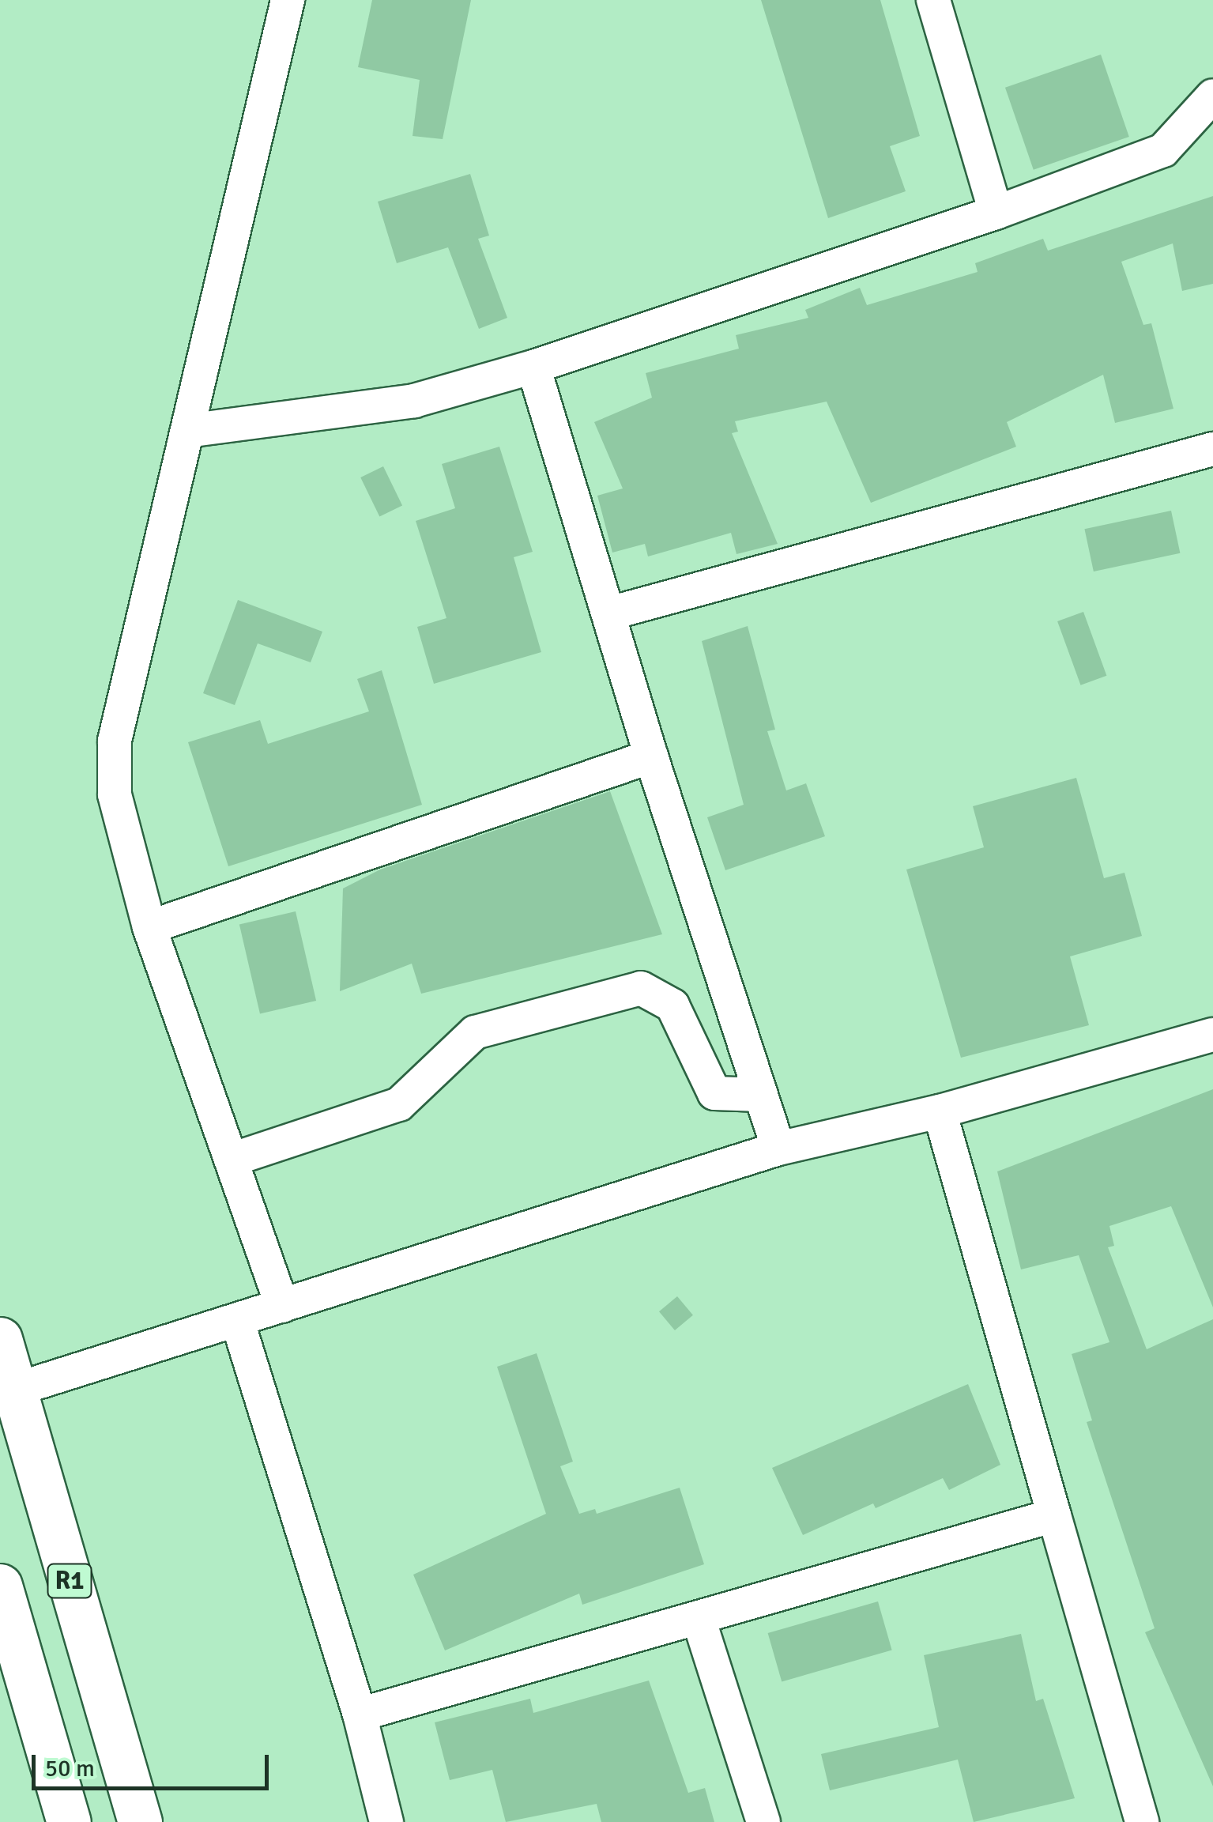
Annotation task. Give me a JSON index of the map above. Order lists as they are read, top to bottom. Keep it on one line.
{"streets":{"highway":["R1"]},"scale_bar":"50 m"}
